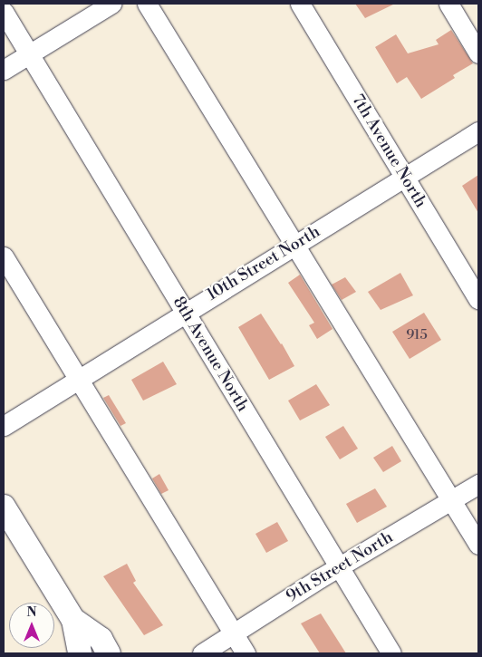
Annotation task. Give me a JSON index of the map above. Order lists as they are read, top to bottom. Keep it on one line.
{"streets":{"street":["7th Avenue North","10th Street North","8th Avenue North","9th Street North"]},"crossings":[["7th Avenue North","10th Street North"],["10th Street North","8th Avenue North"],["8th Avenue North","9th Street North"]],"house_numbers":["915"],"north":"top"}
